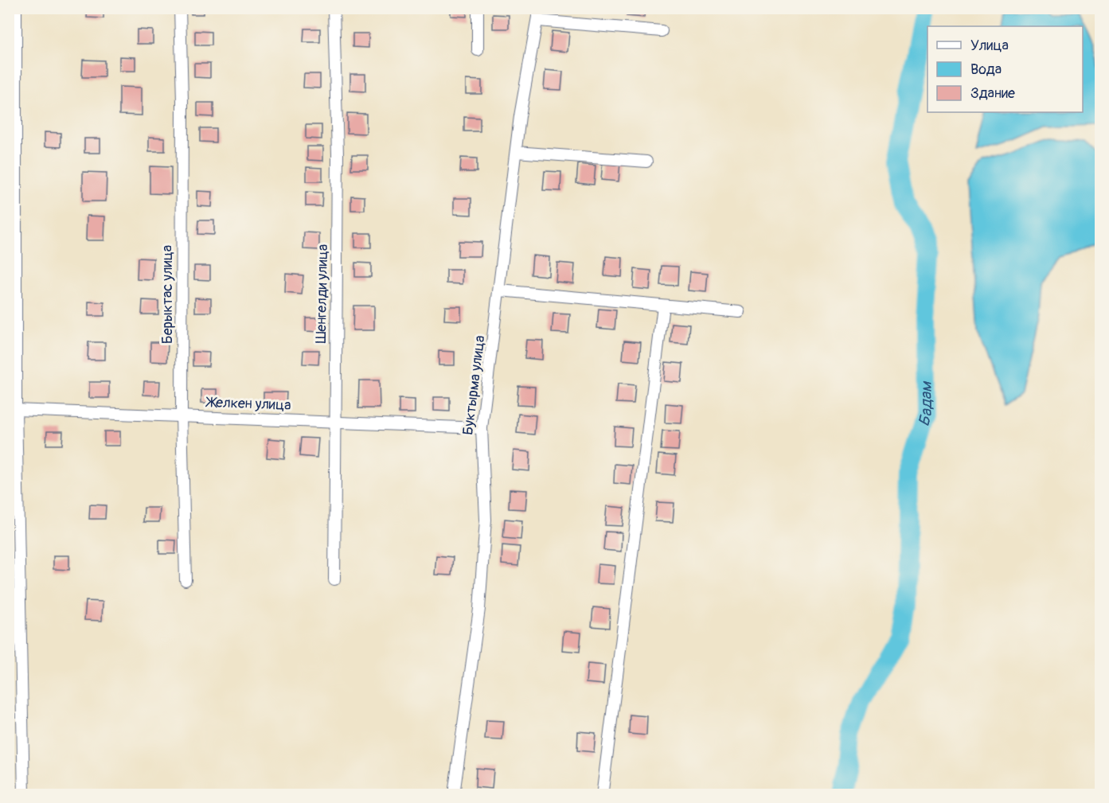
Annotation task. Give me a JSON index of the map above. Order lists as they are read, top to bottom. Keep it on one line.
{"streets":{"street":["Шенгелди улица","Берыктас улица","Буктырма улица","Желкен улица"]},"crossings":[["Шенгелди улица","Желкен улица"],["Берыктас улица","Желкен улица"],["Буктырма улица","Желкен улица"]],"water":["Бадам"],"legend":["Улица","Вода","Здание"]}
